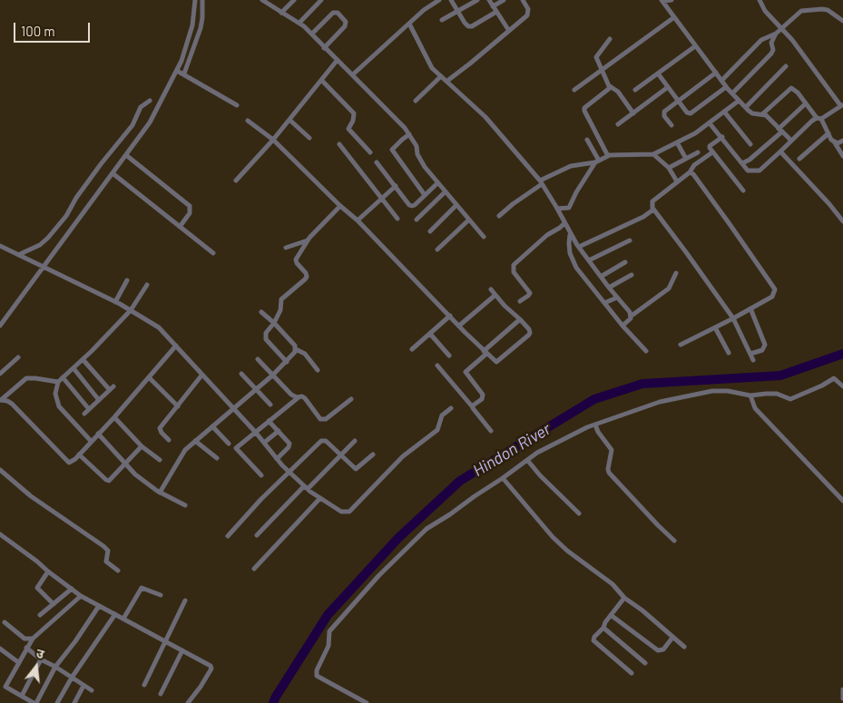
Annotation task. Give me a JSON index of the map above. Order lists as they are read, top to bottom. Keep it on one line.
{"water":["Hindon River"],"scale_bar":"100 m","north":"top"}
